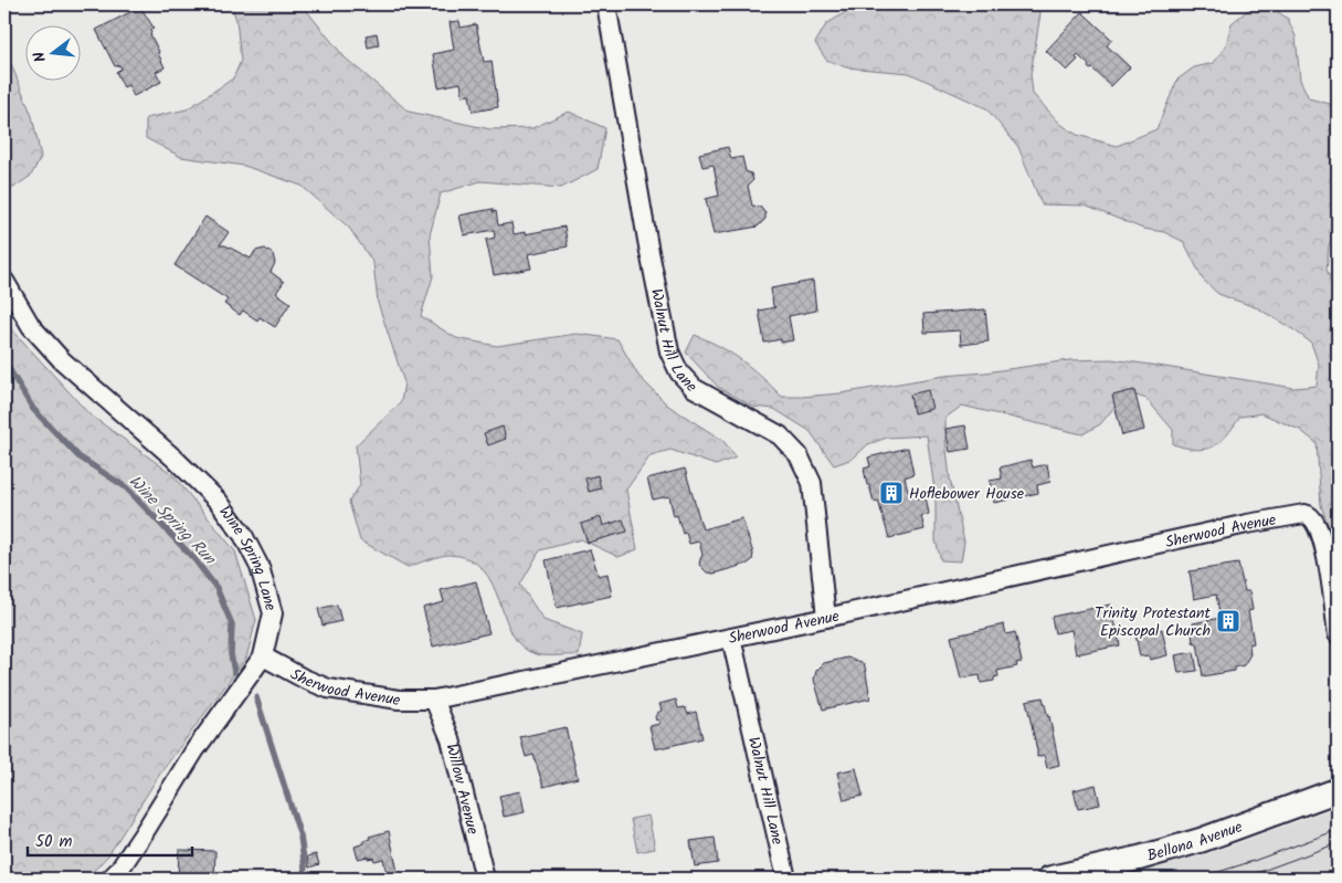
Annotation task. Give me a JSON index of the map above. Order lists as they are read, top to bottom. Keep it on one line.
{"streets":{"street":["Walnut Hill Lane","Sherwood Avenue","Wine Spring Lane","Willow Avenue","Bellona Avenue"]},"crossings":[["Walnut Hill Lane","Sherwood Avenue"],["Sherwood Avenue","Wine Spring Lane"],["Sherwood Avenue","Willow Avenue"]],"water":["Wine Spring Run"],"places":{"building":["Hoflebower House","Trinity Protestant Episcopal Church"]},"scale_bar":"50 m","north":"left"}
